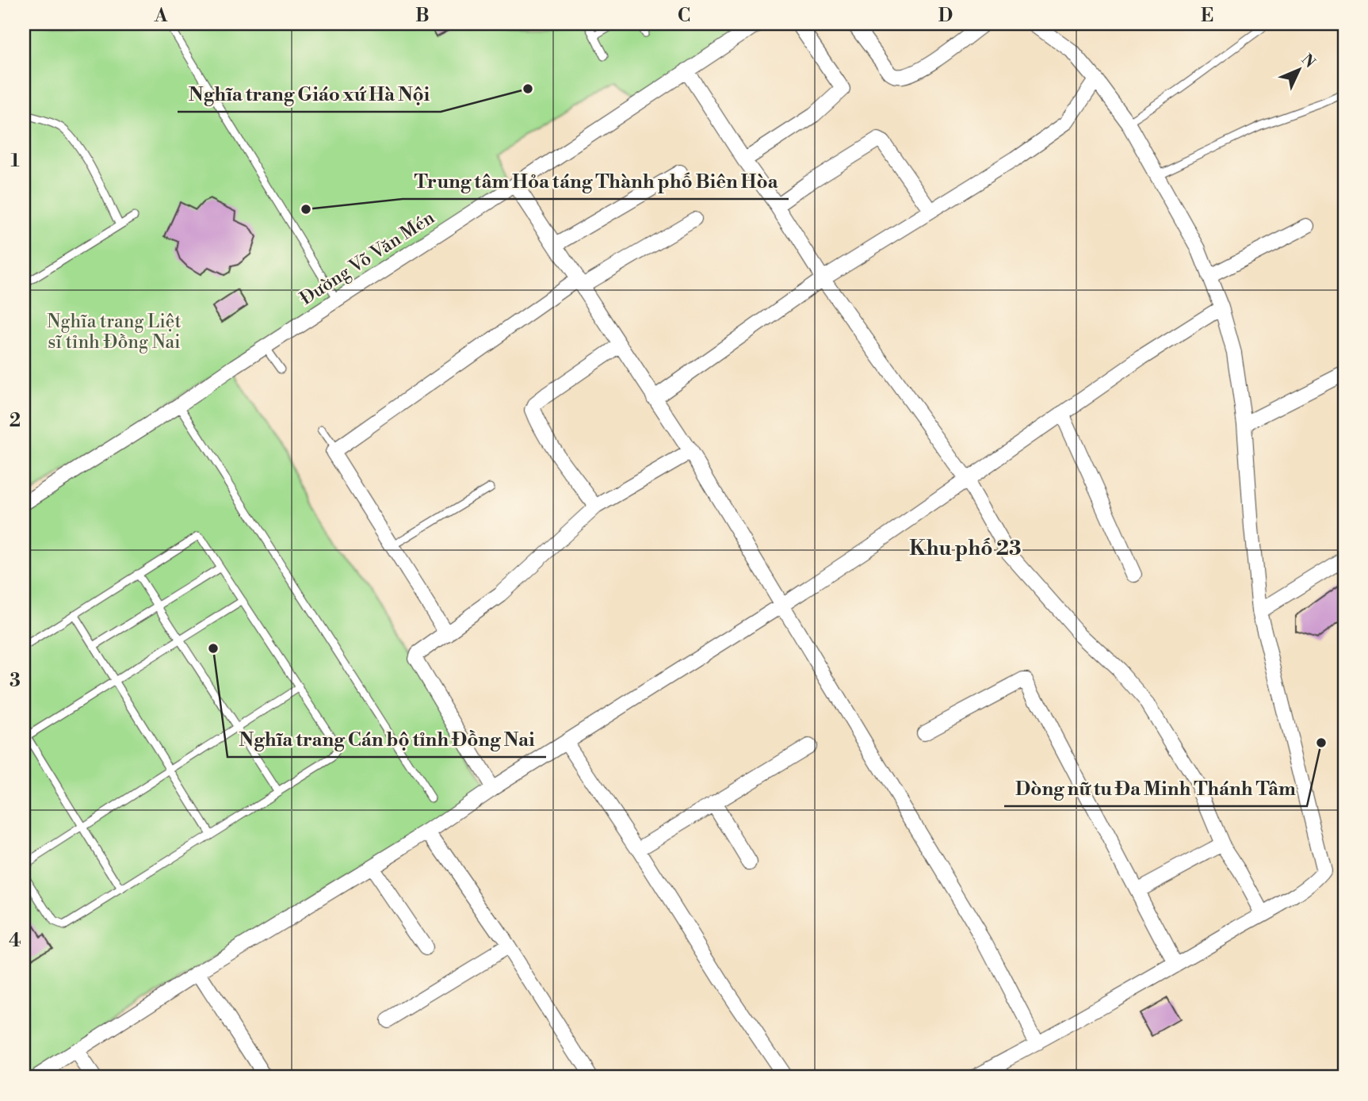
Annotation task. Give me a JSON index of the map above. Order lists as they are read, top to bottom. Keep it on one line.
{"streets":{"street":["Đường Võ Văn Mén"]},"districts":["Khu phố 23"],"parks":["Nghĩa trang Liệt sĩ tỉnh Đồng Nai"],"places":["Nghĩa trang Giáo xứ Hà Nội","Trung tâm Hỏa táng Thành phố Biên Hòa","Nghĩa trang Cán bộ tỉnh Đồng Nai","Dòng nữ tu Đa Minh Thánh Tâm"],"north":"top right","grid":{"columns":["A","B","C","D","E"],"rows":["1","2","3","4"]}}
